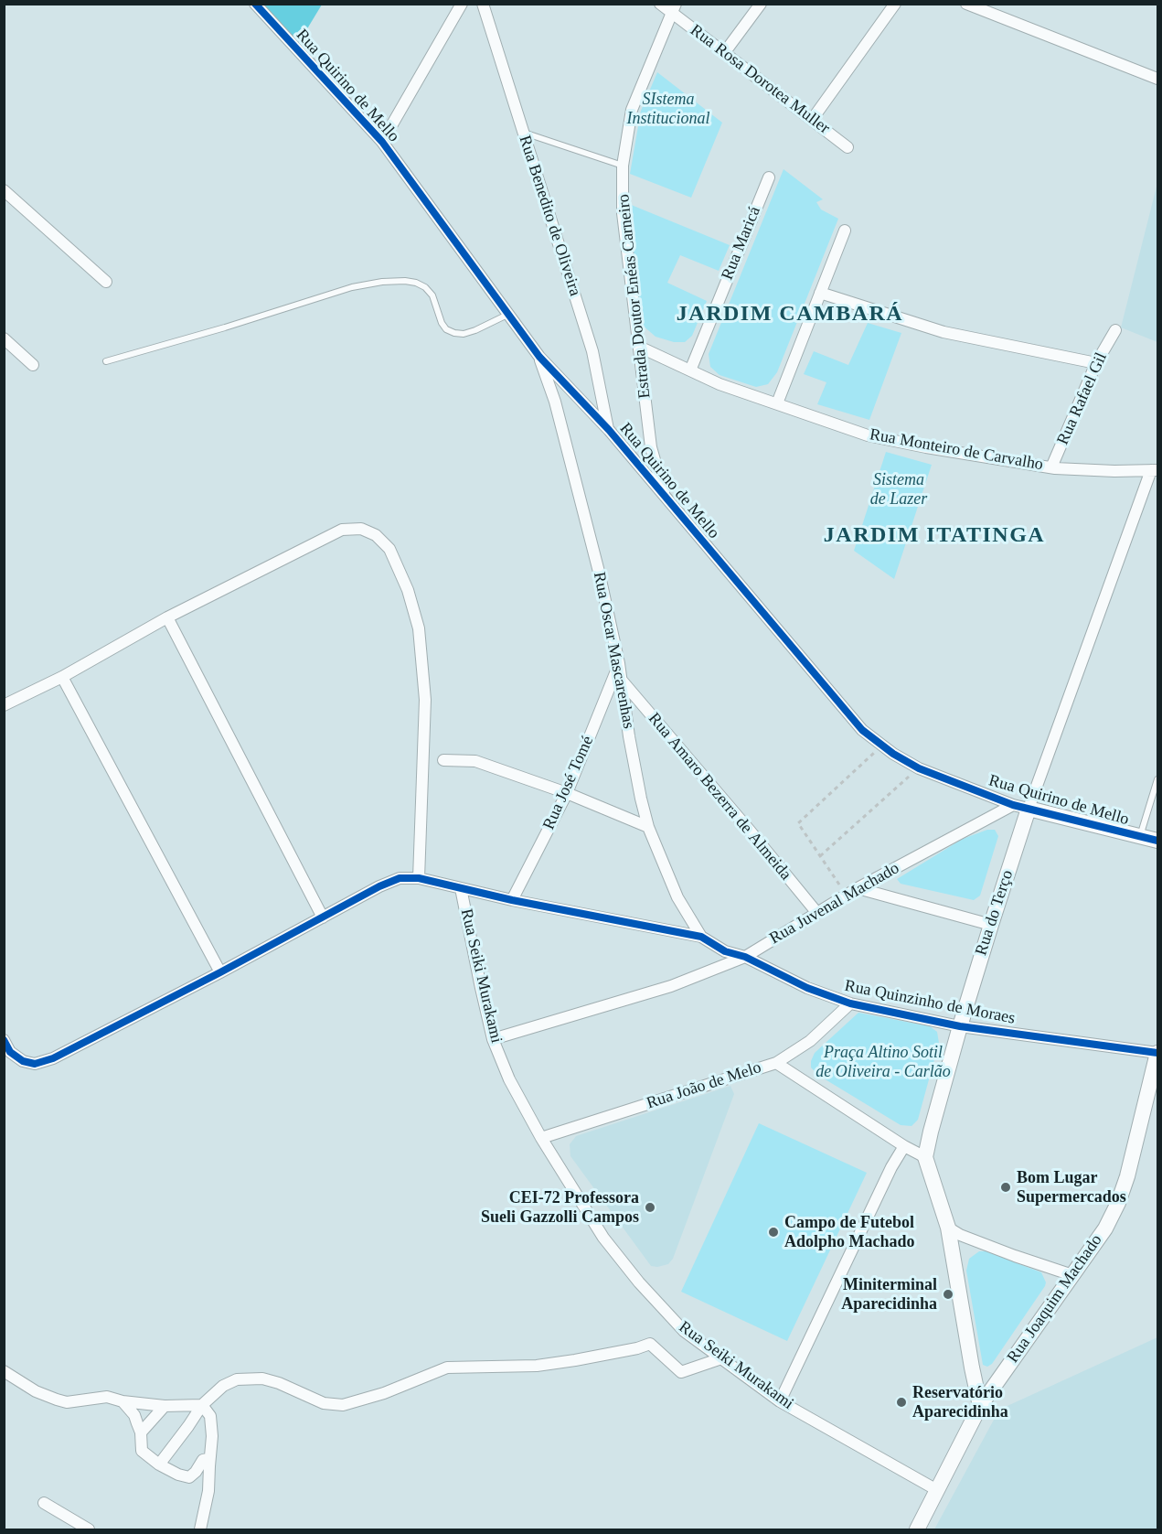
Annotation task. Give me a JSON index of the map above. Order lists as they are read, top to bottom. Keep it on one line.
{"streets":{"street":["Rua Rosa Dorotea Muller","Rua Quirino de Mello","Rua Benedito de Oliveira","Rua Maricá","Estrada Doutor Enéas Carneiro","Rua Rafael Gil","Rua Monteiro de Carvalho","Rua Oscar Mascarenhas","Rua José Tomé","Rua Amaro Bezerra de Almeida","Rua Juvenal Machado","Rua do Terço","Rua Seiki Murakami","Rua Quinzinho de Moraes","Rua João de Melo","Rua Joaquim Machado"]},"crossings":[["Rua Rosa Dorotea Muller","Estrada Doutor Enéas Carneiro"],["Rua Quirino de Mello","Rua Benedito de Oliveira"],["Rua Quirino de Mello","Estrada Doutor Enéas Carneiro"],["Rua Quirino de Mello","Rua Oscar Mascarenhas"],["Rua Quirino de Mello","Rua Juvenal Machado"],["Rua Quirino de Mello","Rua do Terço"],["Rua Maricá","Rua Monteiro de Carvalho"],["Estrada Doutor Enéas Carneiro","Rua Monteiro de Carvalho"],["Rua Rafael Gil","Rua Monteiro de Carvalho"],["Rua Monteiro de Carvalho","Rua do Terço"],["Rua Oscar Mascarenhas","Rua José Tomé"],["Rua Oscar Mascarenhas","Rua Amaro Bezerra de Almeida"],["Rua Oscar Mascarenhas","Rua Quinzinho de Moraes"],["Rua José Tomé","Rua Quinzinho de Moraes"],["Rua Amaro Bezerra de Almeida","Rua Juvenal Machado"],["Rua Juvenal Machado","Rua Seiki Murakami"],["Rua Juvenal Machado","Rua Quinzinho de Moraes"],["Rua do Terço","Rua Quinzinho de Moraes"],["Rua Seiki Murakami","Rua Quinzinho de Moraes"],["Rua Seiki Murakami","Rua João de Melo"],["Rua Seiki Murakami","Rua Joaquim Machado"],["Rua Quinzinho de Moraes","Rua João de Melo"],["Rua Quinzinho de Moraes","Rua Joaquim Machado"]],"districts":["JARDIM CAMBARÁ","JARDIM ITATINGA"],"parks":["SIstema Institucional","Sistema de Lazer","Praça Altino Sotil de Oliveira - Carlão"],"places":["Bom Lugar Supermercados","CEI-72 Professora Sueli Gazzolli Campos","Campo de Futebol Adolpho Machado","Miniterminal Aparecidinha","Reservatório Aparecidinha"]}
